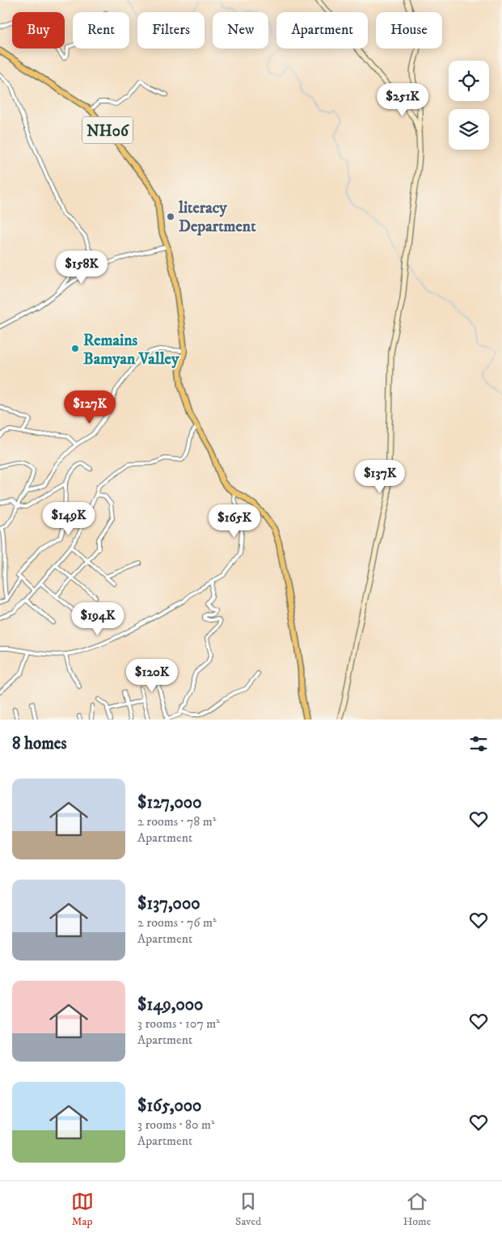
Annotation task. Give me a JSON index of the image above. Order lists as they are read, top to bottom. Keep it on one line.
{"streets":{"main road":["NH06"]},"places":["literacy Department","Remains Bamyan Valley"],"page":{"chip":["Buy","Rent","Filters","New","Apartment","House"],"price":["$251K","$158K","$127K","$137K","$149K","$165K","$194K","$120K"],"heading":"8 homes","list":[{"name":"$127,000","note":"2 rooms · 78 m² · Apartment"},{"name":"$137,000","note":"2 rooms · 76 m² · Apartment"},{"name":"$149,000","note":"3 rooms · 107 m² · Apartment"},{"name":"$165,000","note":"3 rooms · 80 m² · Apartment"}],"tabs":["Map","Saved","Home"]}}
